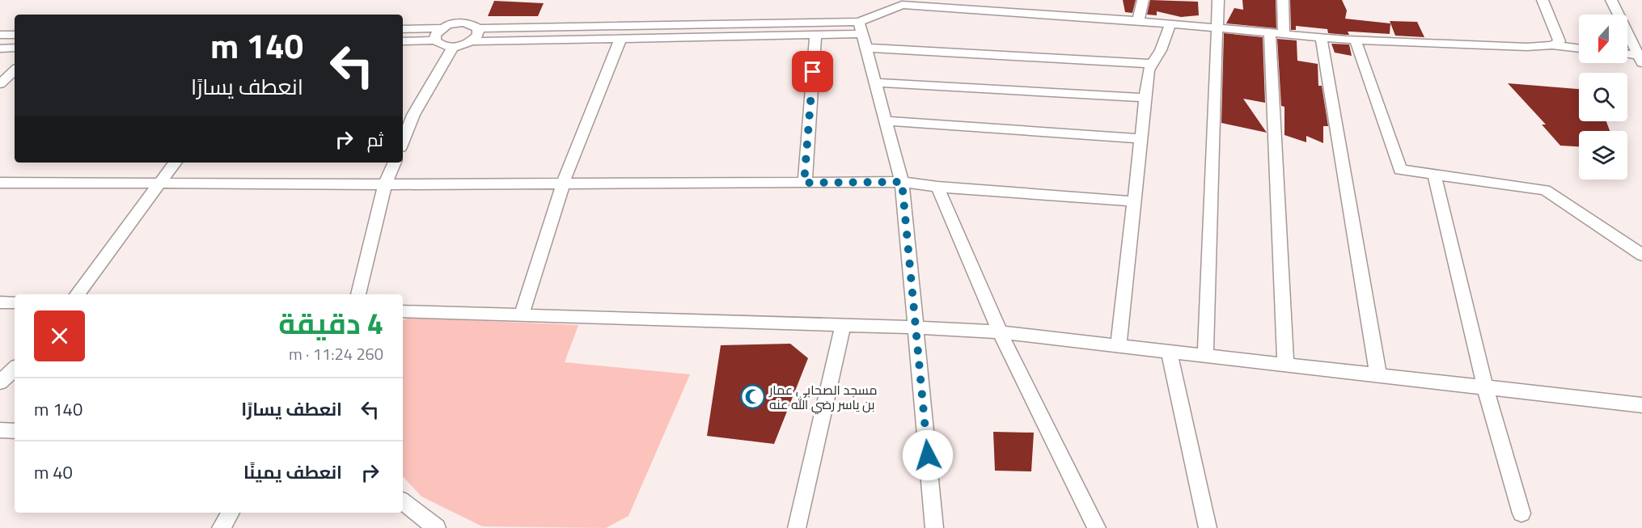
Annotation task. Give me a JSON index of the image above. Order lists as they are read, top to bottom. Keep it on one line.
{"places":{"mosque":["مسجد الصحابي عمار بن ياسر رضي الله عنه"]},"north":"bottom","page":{"turn":["140 m","انعطف يسارًا"],"then":"ثم","heading":["4 دقيقة","260 m · 11:24"],"list":[{"name":"انعطف يسارًا","value":"140 m"},{"name":"انعطف يمينًا","value":"40 m"}]}}
